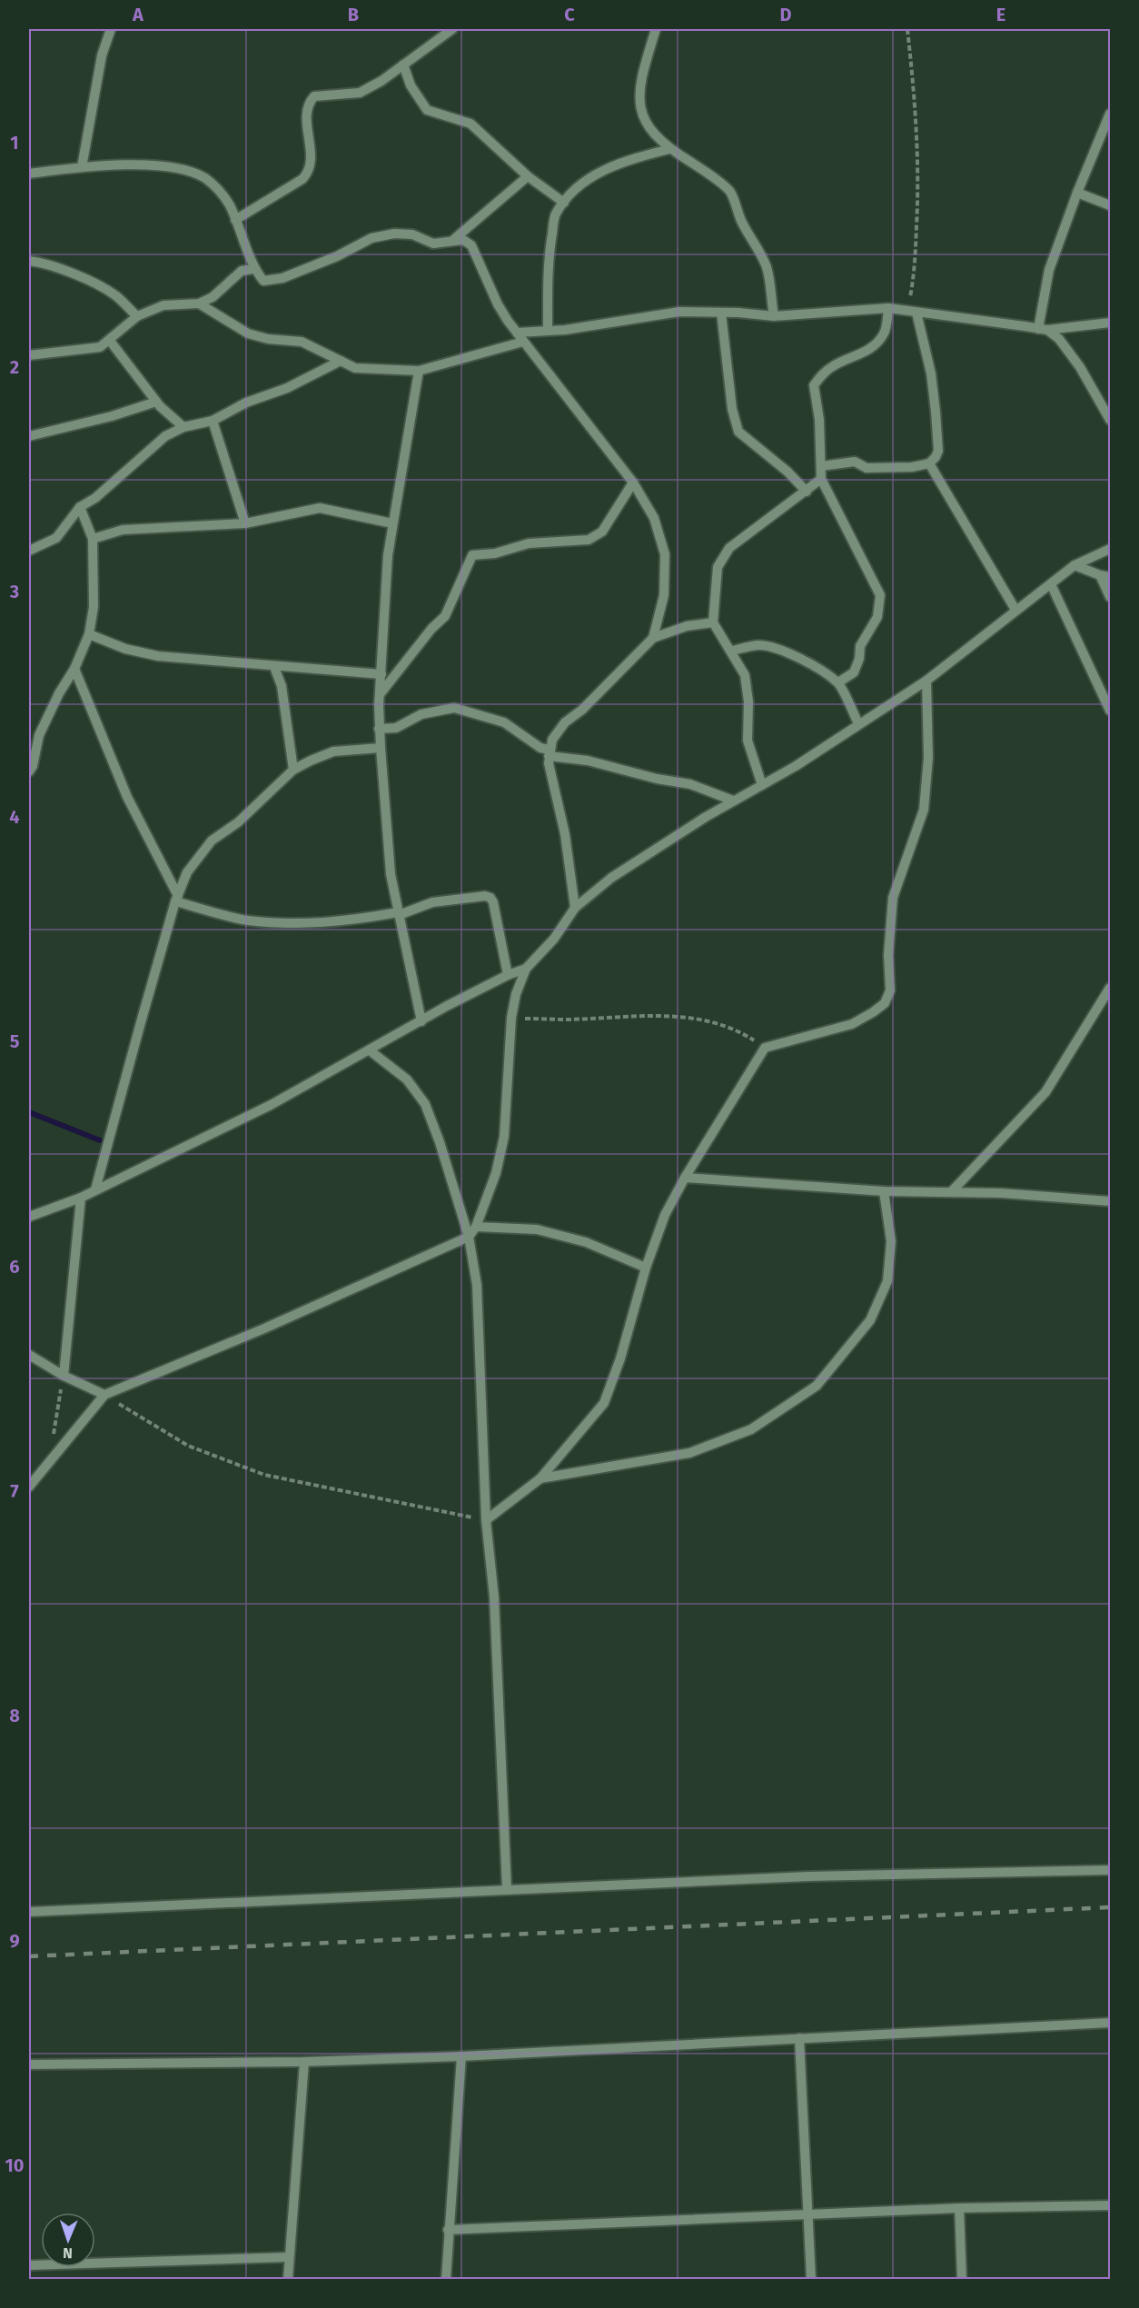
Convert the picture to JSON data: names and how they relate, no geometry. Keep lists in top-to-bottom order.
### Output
{
  "north": "bottom",
  "grid": {
    "columns": [
      "A",
      "B",
      "C",
      "D",
      "E"
    ],
    "rows": [
      "1",
      "2",
      "3",
      "4",
      "5",
      "6",
      "7",
      "8",
      "9",
      "10"
    ]
  }
}
